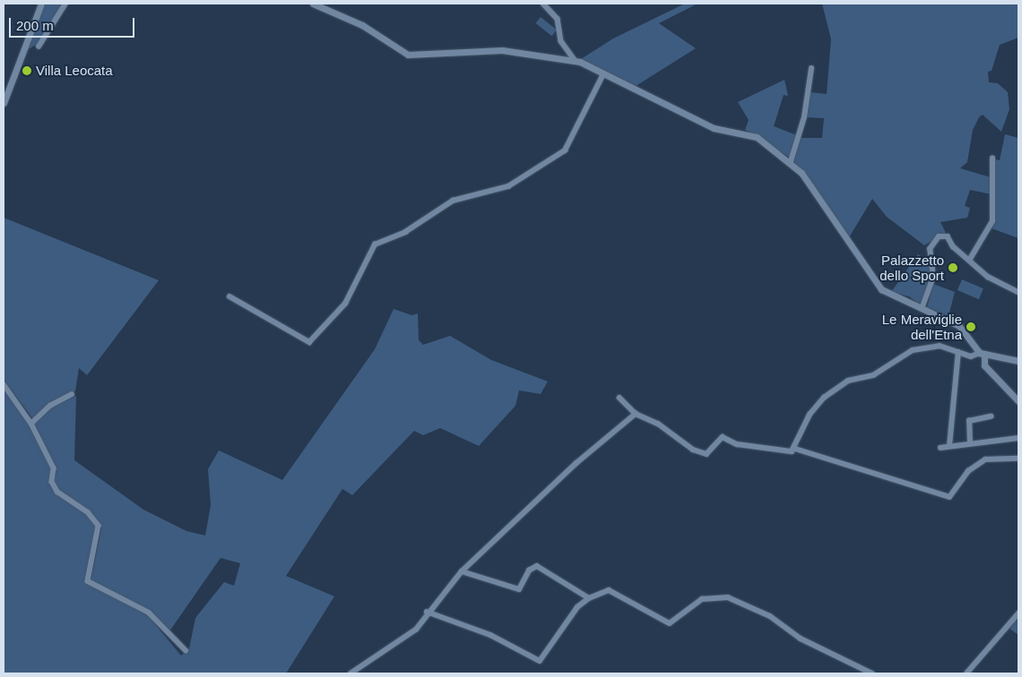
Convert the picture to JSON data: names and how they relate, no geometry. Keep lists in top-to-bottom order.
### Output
{
  "places": ["Villa Leocata", "Palazzetto dello Sport", "Le Meraviglie dell'Etna"],
  "scale_bar": "200 m"
}
